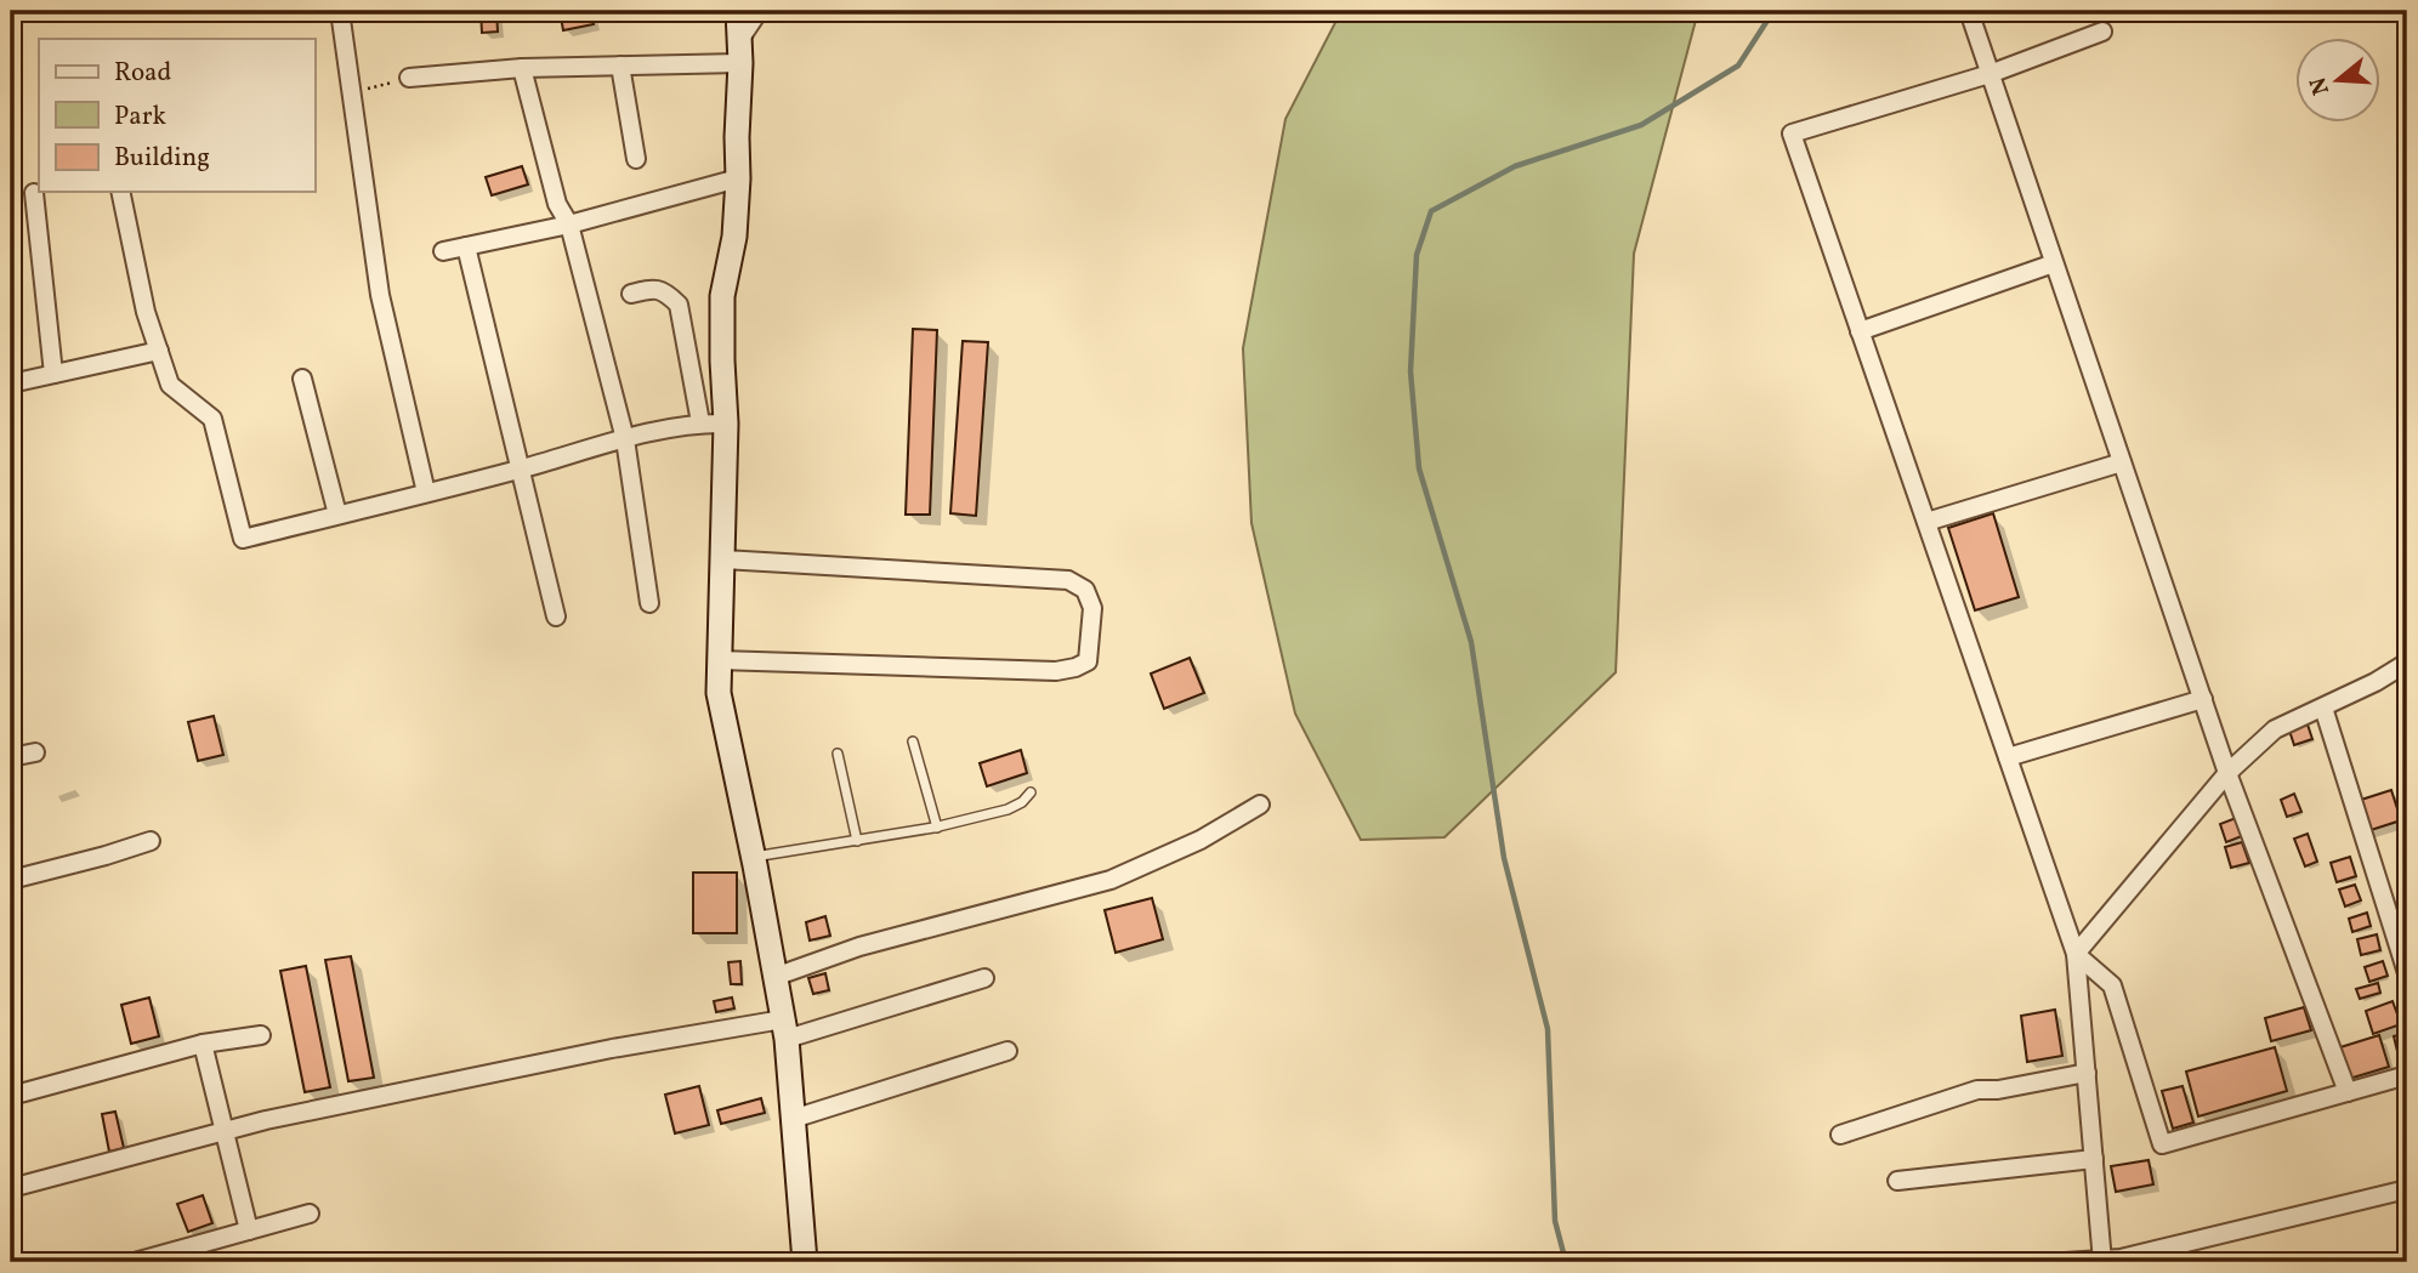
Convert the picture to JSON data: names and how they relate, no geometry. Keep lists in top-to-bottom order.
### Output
{
  "legend": ["Road", "Park", "Building"],
  "north": "left"
}
